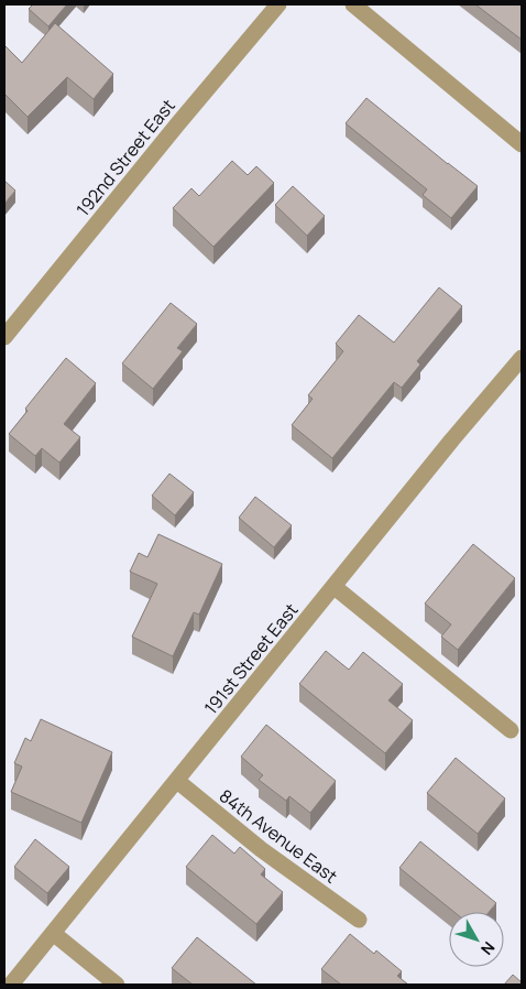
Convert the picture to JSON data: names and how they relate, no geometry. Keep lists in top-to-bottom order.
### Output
{
  "streets": {
    "street": ["192nd Street East", "191st Street East", "84th Avenue East"]
  },
  "crossings": [
    ["191st Street East", "84th Avenue East"]
  ],
  "north": "bottom right"
}
